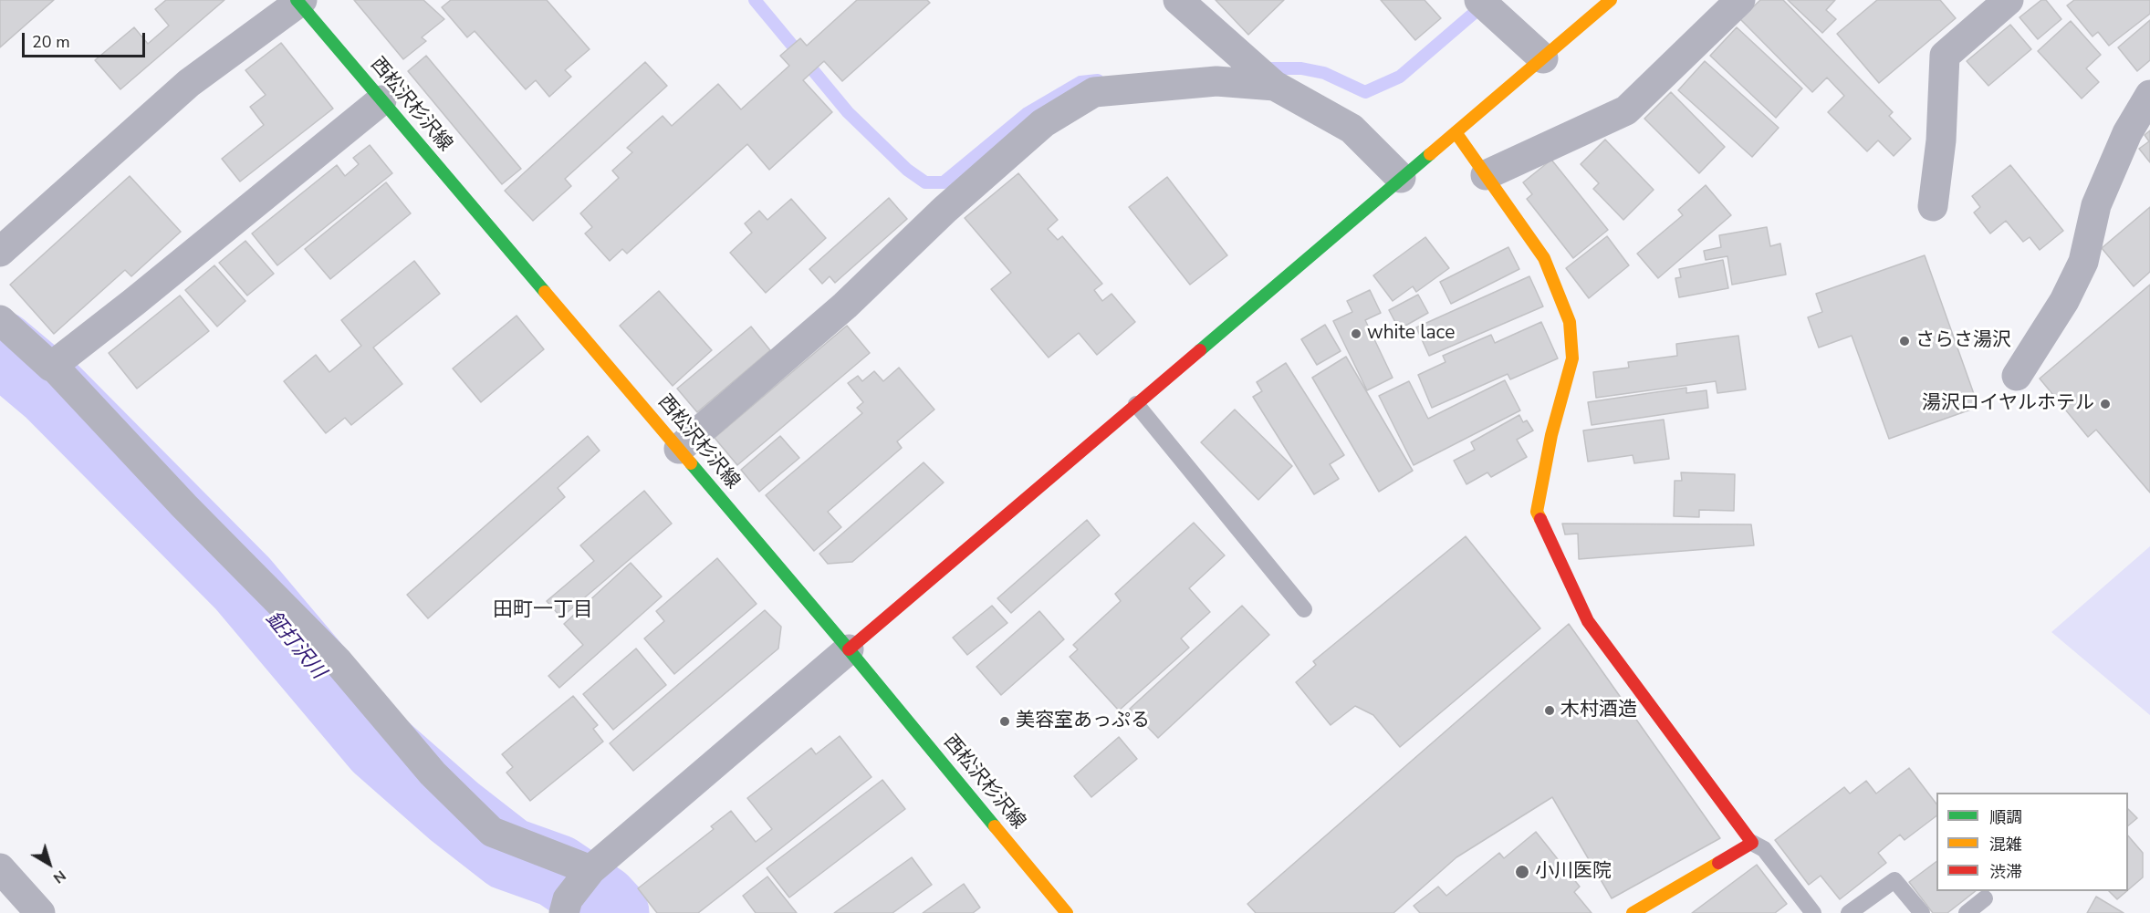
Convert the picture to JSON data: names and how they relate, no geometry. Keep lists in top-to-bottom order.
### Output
{
  "streets": {
    "street": ["西松沢杉沢線"]
  },
  "districts": ["田町一丁目"],
  "water": ["鉦打沢川"],
  "places": [
    "white lace",
    "さらさ湯沢",
    "湯沢ロイヤルホテル",
    "木村酒造",
    "美容室あっぷる",
    "小川医院"
  ],
  "legend": ["順調", "混雑", "渋滞"],
  "scale_bar": "20 m",
  "north": "bottom right"
}
